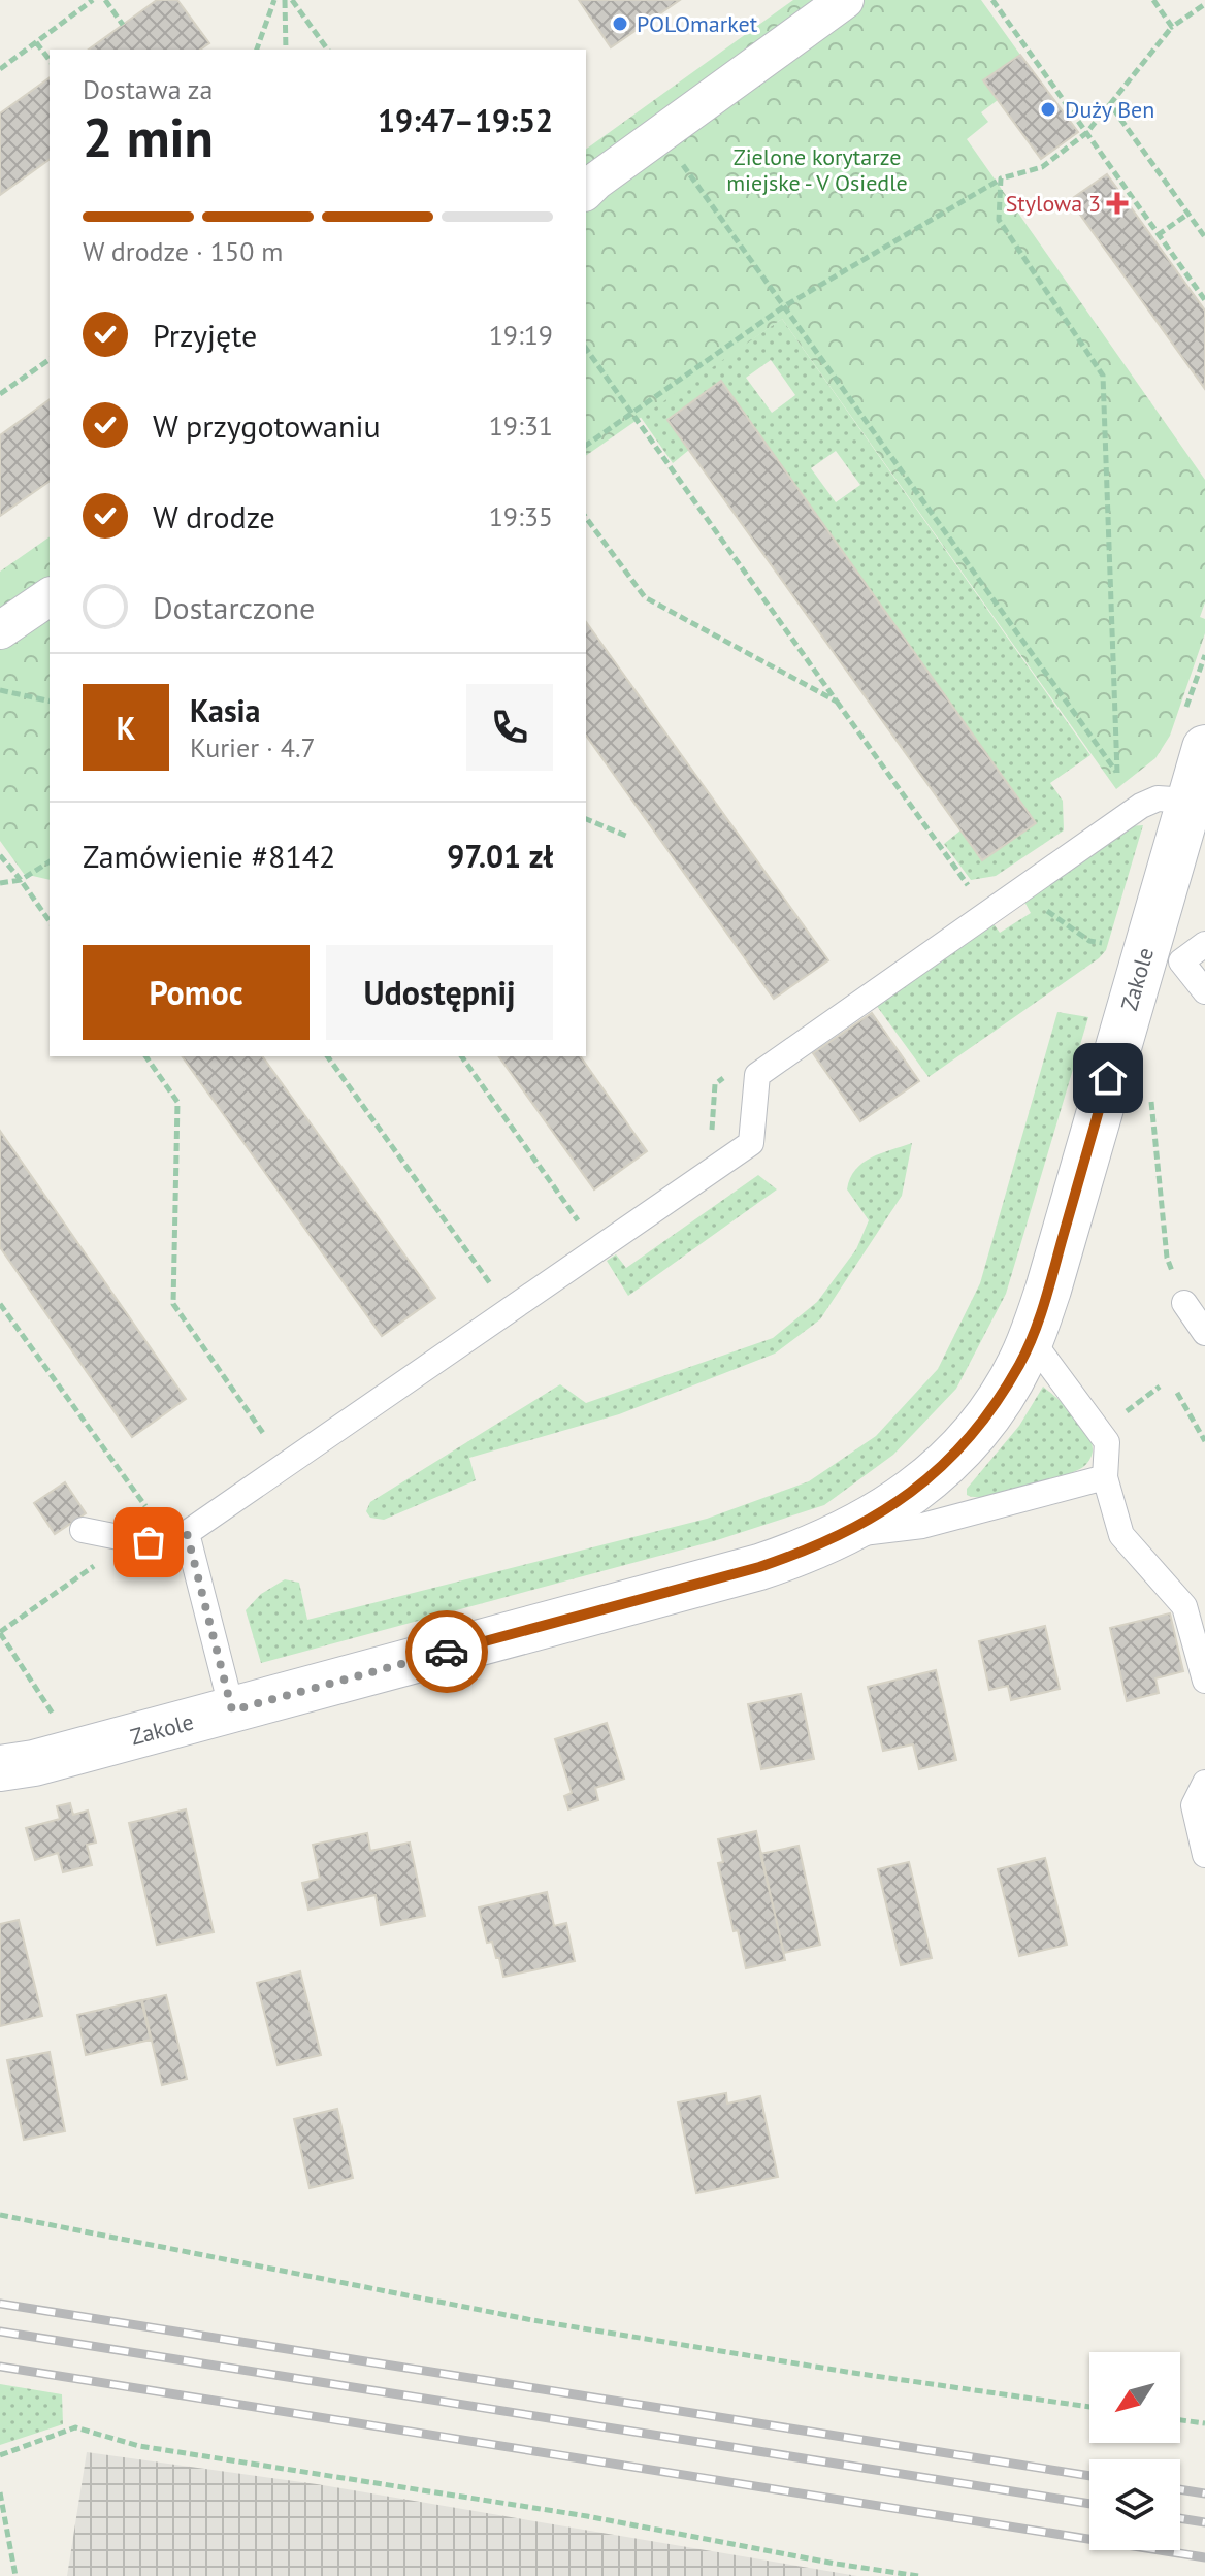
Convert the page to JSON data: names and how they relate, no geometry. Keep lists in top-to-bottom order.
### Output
{
  "streets": {
    "street": ["Zakole"]
  },
  "parks": ["Zielone korytarze miejske - V Osiedle"],
  "places": {
    "other": ["POLOmarket", "Duży Ben"],
    "health": ["Stylowa 3"]
  },
  "north": "bottom left",
  "page": {
    "heading": ["2 min", "Dostawa za", "19:47–19:52"],
    "panel": [
      "Kasia",
      "Kurier · 4.7",
      "Zamówienie #8142",
      "97.01 zł"
    ],
    "bar": "W drodze · 150 m",
    "list": [
      ["Przyjęte", "19:19"],
      ["W przygotowaniu", "19:31"],
      ["W drodze", "19:35"],
      "Dostarczone"
    ],
    "round": "K",
    "buttons": ["Pomoc", "Udostępnij"]
  }
}
